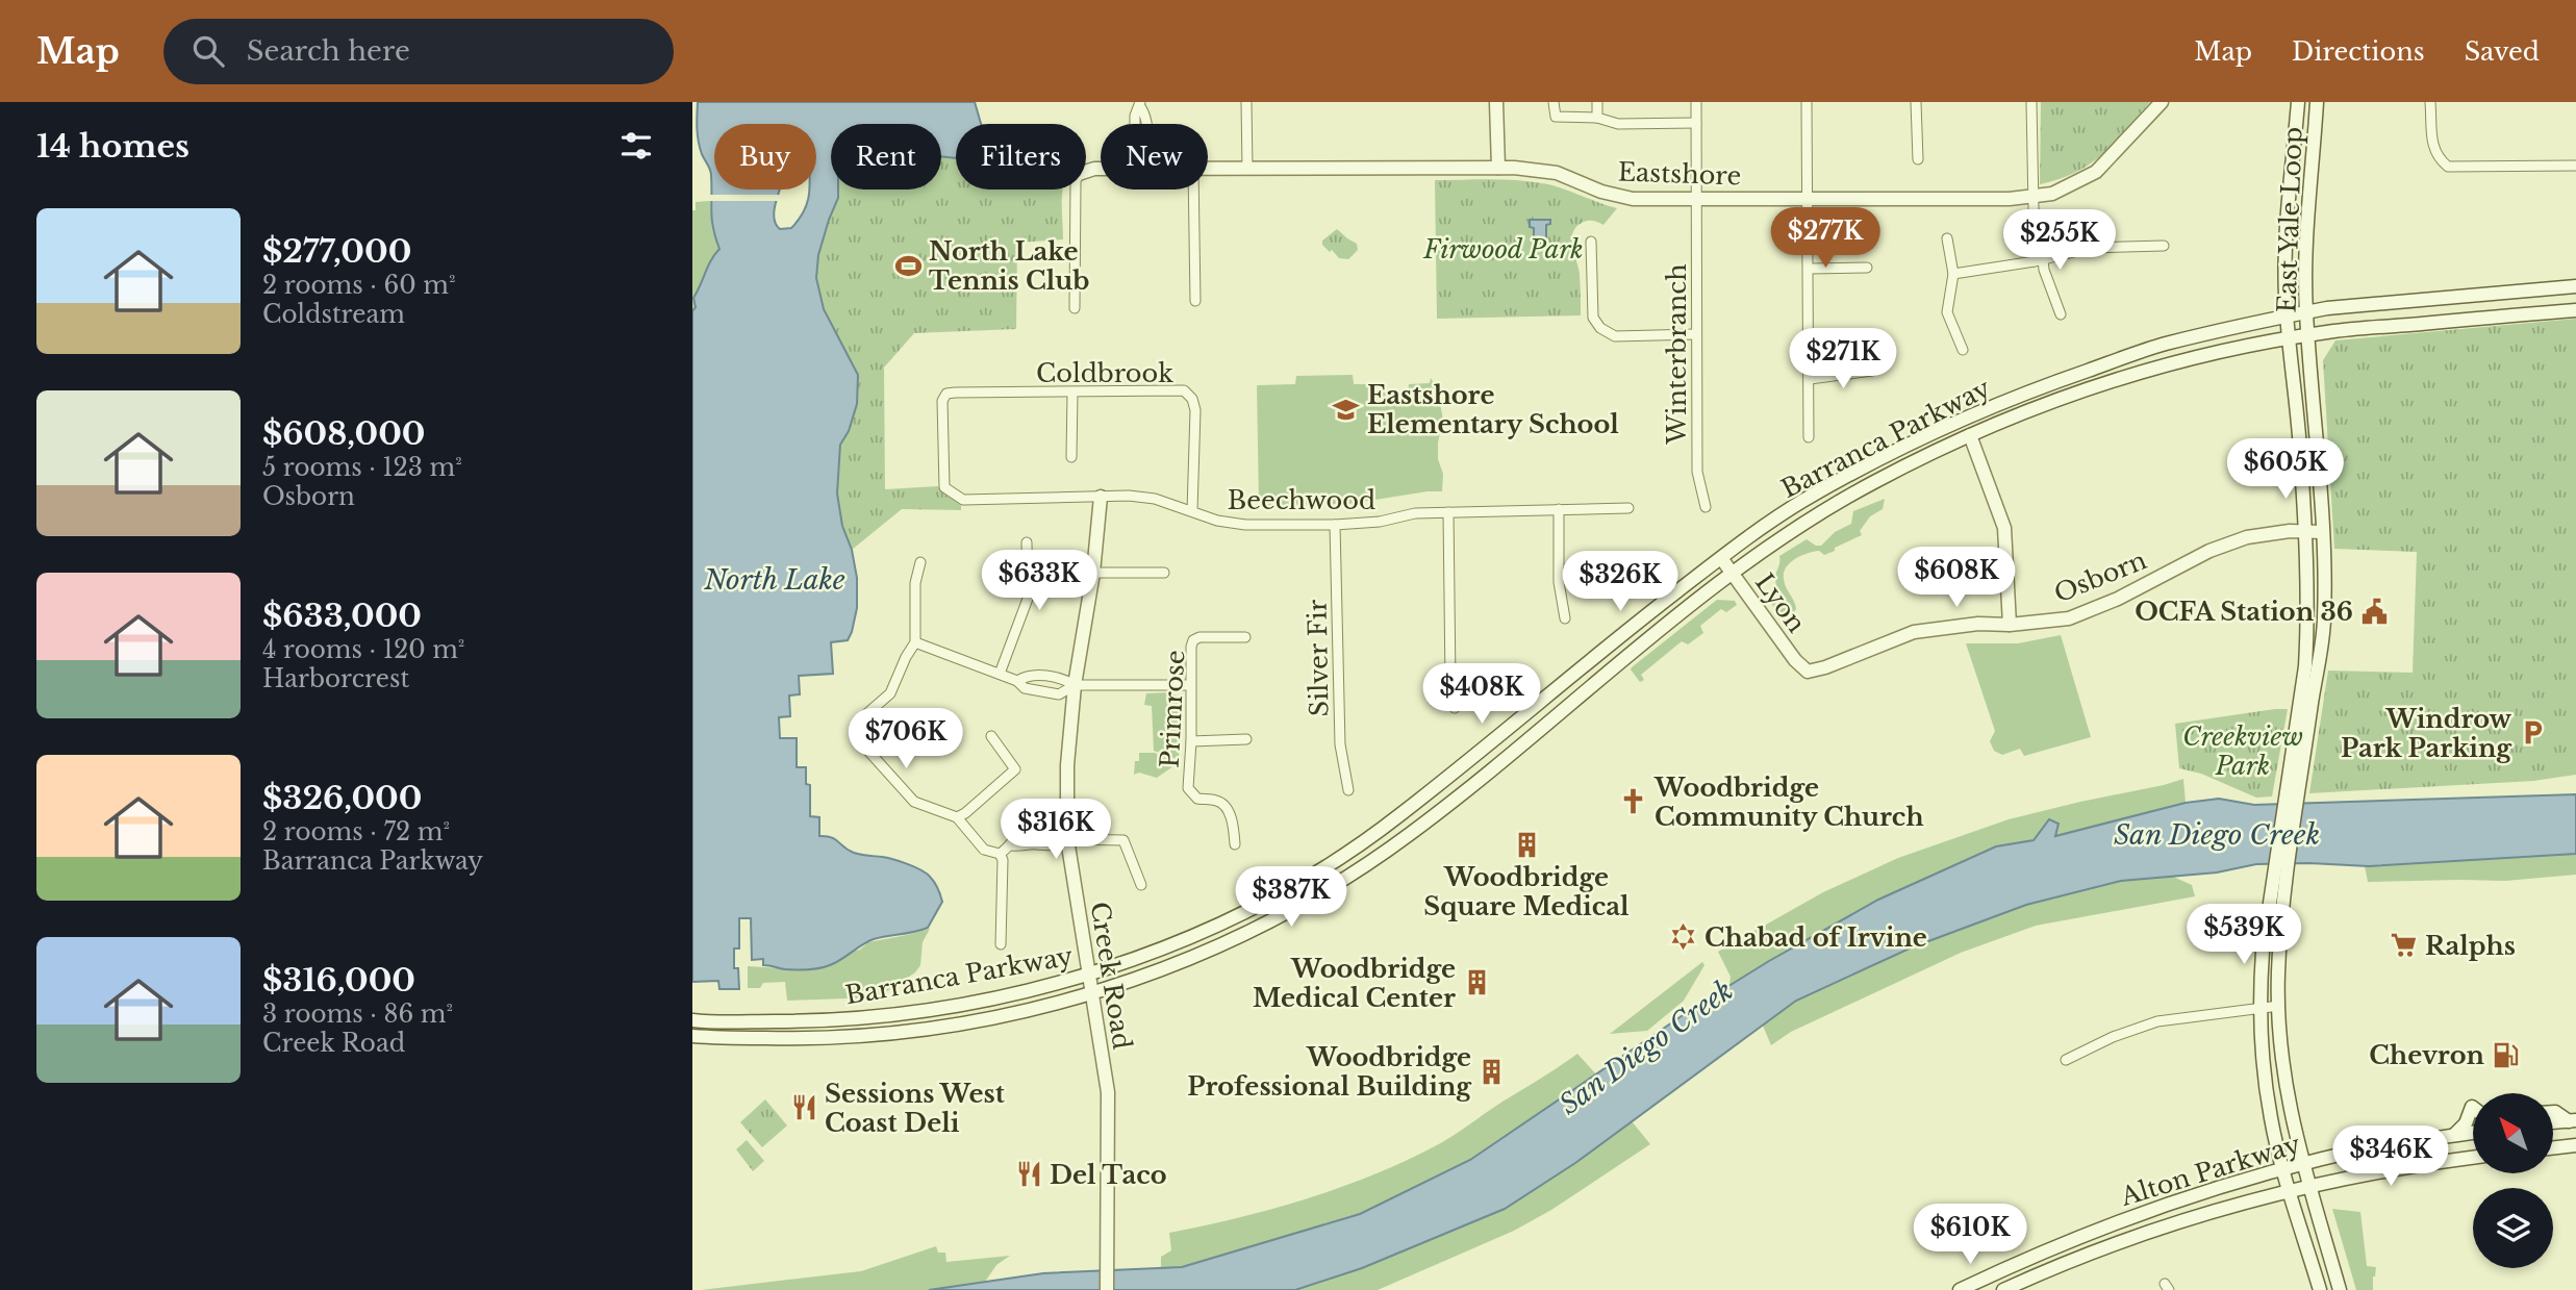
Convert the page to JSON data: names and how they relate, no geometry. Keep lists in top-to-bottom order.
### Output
{
  "streets": {
    "main road": [
      "Eastshore",
      "East Yale Loop",
      "Barranca Parkway",
      "Osborn",
      "Lyon",
      "Creek Road",
      "Alton Parkway"
    ],
    "street": [
      "Winterbranch",
      "Coldbrook",
      "Beechwood",
      "Silver Fir",
      "Primrose"
    ]
  },
  "crossings": [
    ["Eastshore", "Winterbranch"],
    ["East Yale Loop", "Barranca Parkway"],
    ["East Yale Loop", "Osborn"],
    ["East Yale Loop", "Alton Parkway"],
    ["Coldbrook", "Beechwood"],
    ["Barranca Parkway", "Lyon"],
    ["Barranca Parkway", "Creek Road"],
    ["Beechwood", "Silver Fir"],
    ["Beechwood", "Creek Road"],
    ["Osborn", "Lyon"]
  ],
  "water": ["North Lake", "San Diego Creek"],
  "parks": ["Firwood Park", "Creekview Park"],
  "places": {
    "sports": ["North Lake Tennis Club"],
    "school or university": ["Eastshore Elementary School"],
    "public building": ["OCFA Station 36"],
    "parking": ["Windrow Park Parking"],
    "church": ["Woodbridge Community Church"],
    "building": ["Woodbridge Square Medical", "Woodbridge Medical Center", "Woodbridge Professional Building"],
    "synagogue": ["Chabad of Irvine"],
    "supermarket": ["Ralphs"],
    "fuel station": ["Chevron"],
    "restaurant": ["Sessions West Coast Deli", "Del Taco"]
  },
  "north": "top left",
  "page": {
    "header": "Map",
    "search": "Search here",
    "nav": ["Map", "Directions", "Saved"],
    "heading": "14 homes",
    "chip": [
      "Buy",
      "Rent",
      "Filters",
      "New"
    ],
    "list": [
      {
        "name": "$277,000",
        "note": "2 rooms · 60 m² · Coldstream"
      },
      {
        "name": "$608,000",
        "note": "5 rooms · 123 m² · Osborn"
      },
      {
        "name": "$633,000",
        "note": "4 rooms · 120 m² · Harborcrest"
      },
      {
        "name": "$326,000",
        "note": "2 rooms · 72 m² · Barranca Parkway"
      },
      {
        "name": "$316,000",
        "note": "3 rooms · 86 m² · Creek Road"
      }
    ],
    "price": [
      "$277K",
      "$255K",
      "$271K",
      "$605K",
      "$608K",
      "$633K",
      "$326K",
      "$408K",
      "$706K",
      "$316K",
      "$387K",
      "$539K",
      "$346K",
      "$610K"
    ]
  }
}
